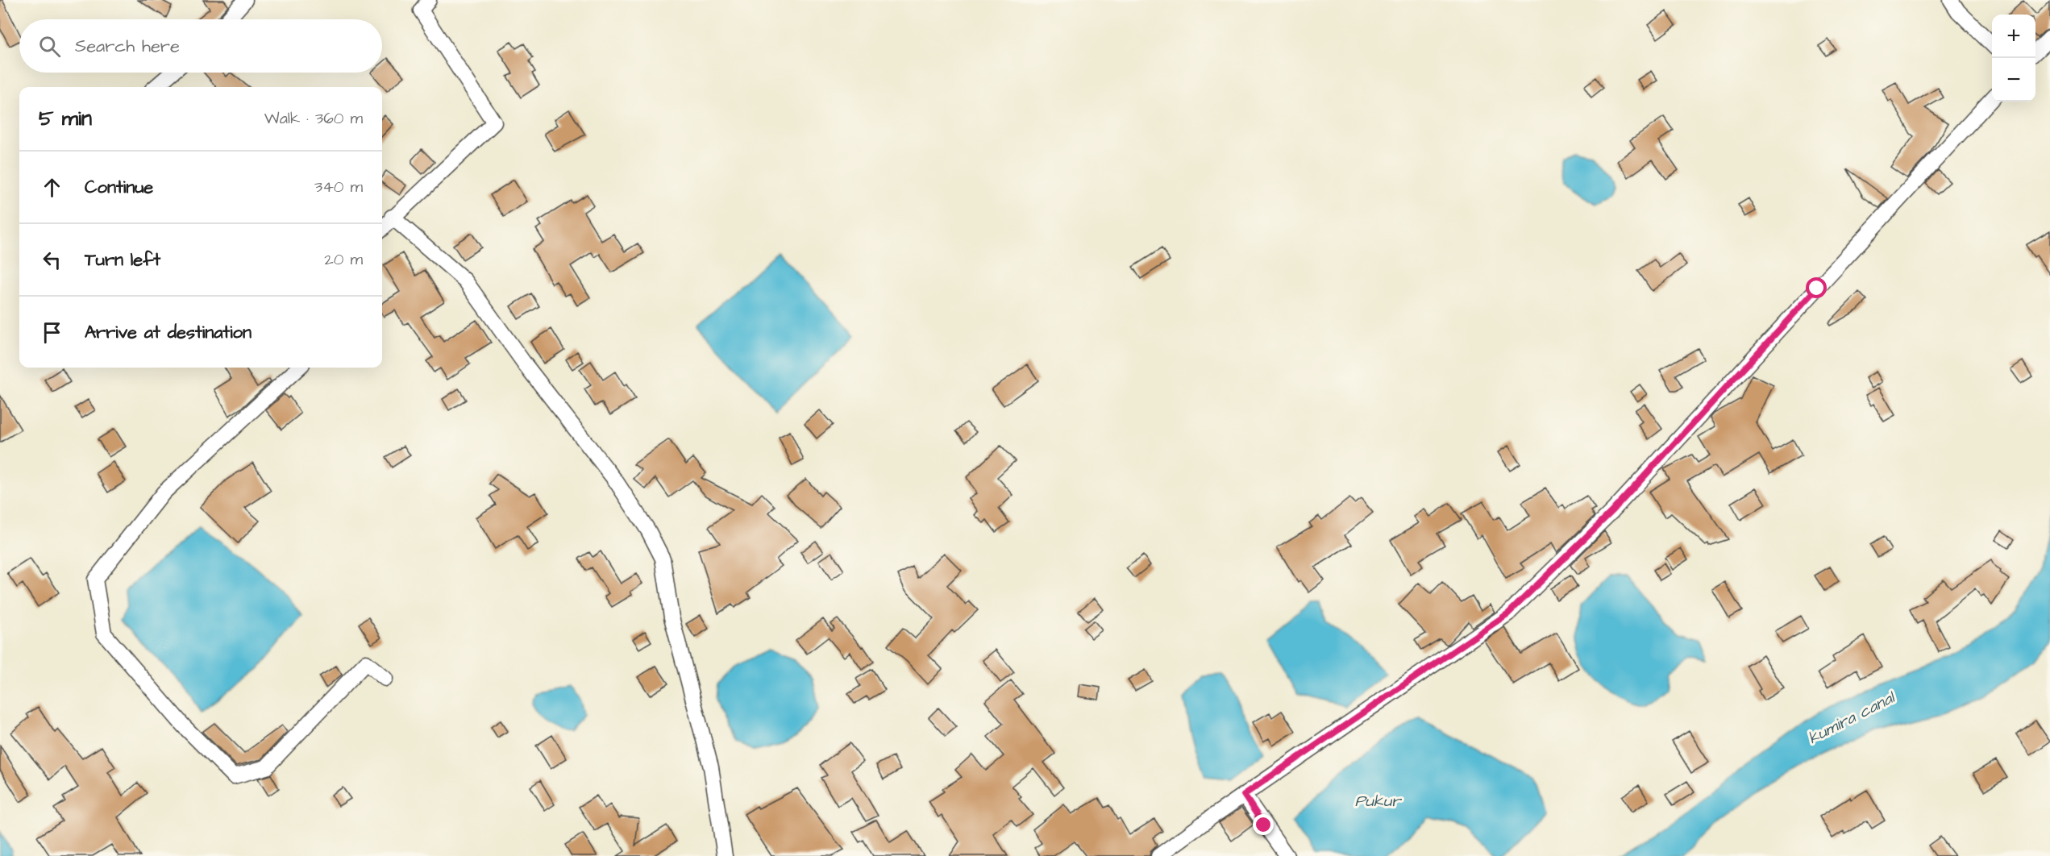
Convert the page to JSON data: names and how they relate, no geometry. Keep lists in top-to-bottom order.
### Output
{
  "water": ["kumira canal", "Pukur"],
  "page": {
    "map_buttons": ["+", "−"],
    "search": "Search here",
    "heading": ["5 min", "Walk · 360 m"],
    "list": [
      ["Continue", "340 m"],
      ["Turn left", "20 m"],
      "Arrive at destination"
    ]
  }
}
